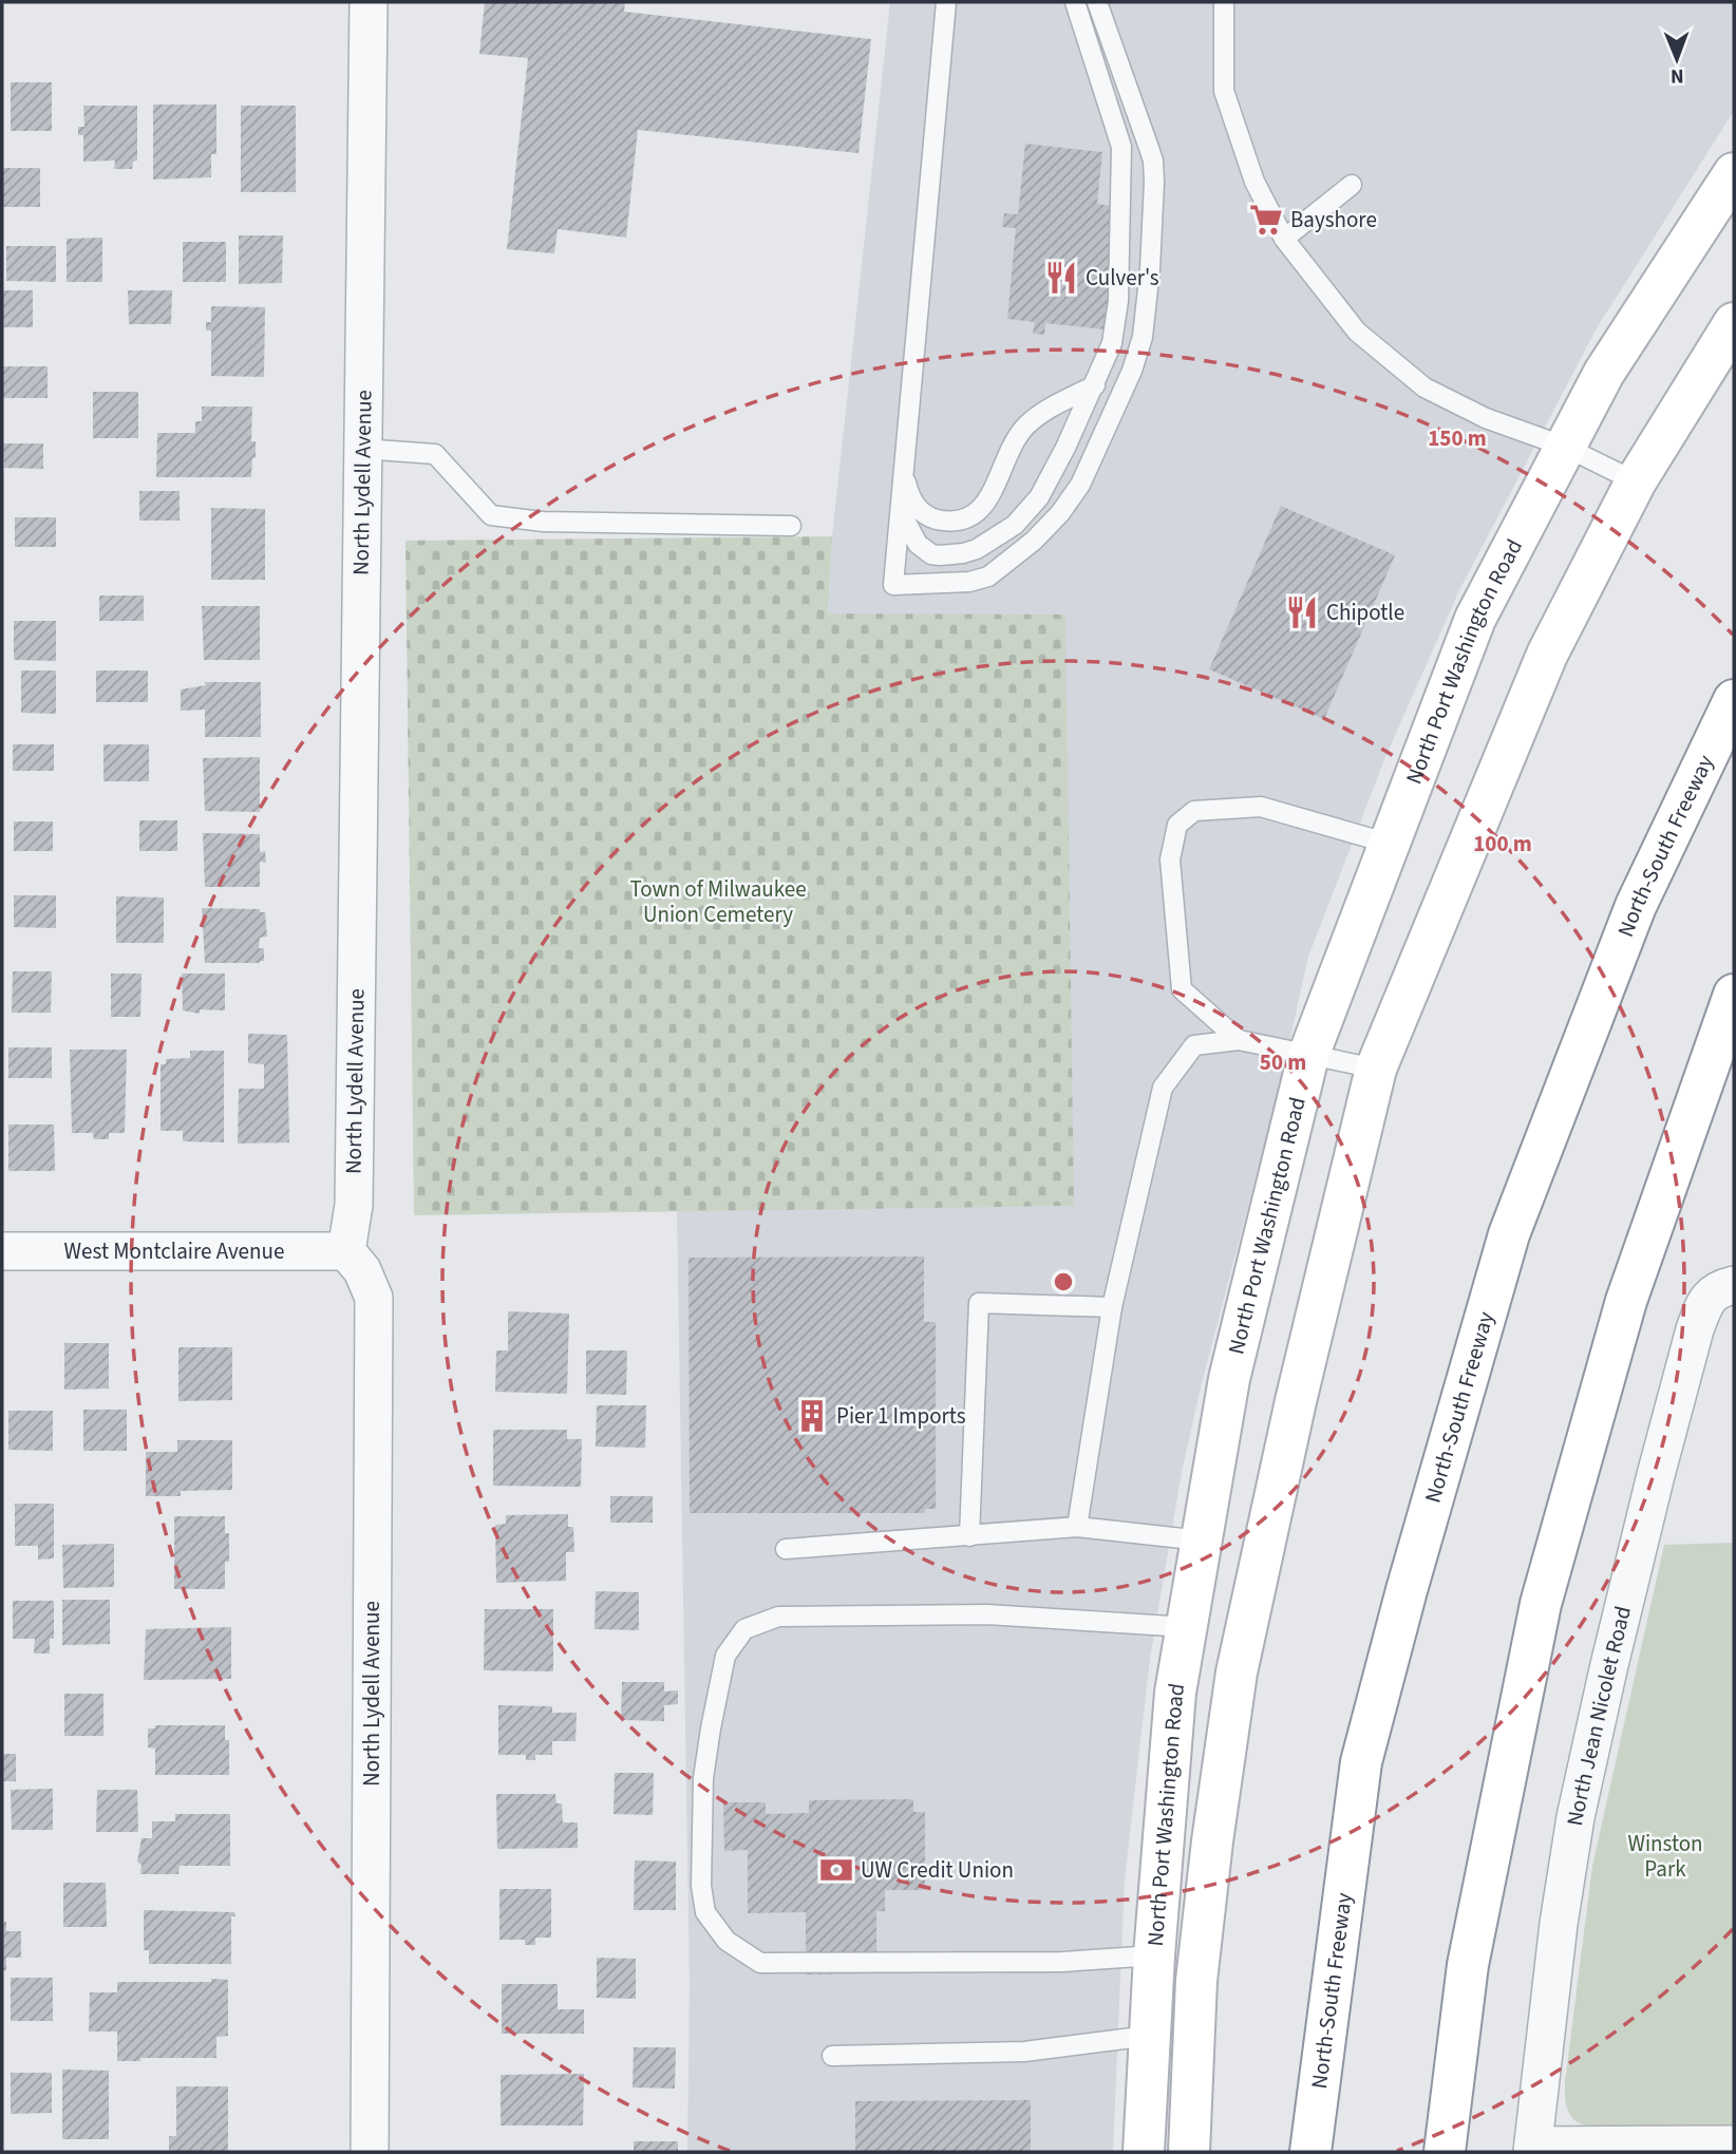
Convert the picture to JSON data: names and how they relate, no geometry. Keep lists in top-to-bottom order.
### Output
{
  "streets": {
    "main road": ["North Port Washington Road", "North-South Freeway"],
    "street": ["North Lydell Avenue", "West Montclaire Avenue", "North Jean Nicolet Road"]
  },
  "crossings": [
    ["North Lydell Avenue", "West Montclaire Avenue"]
  ],
  "parks": ["Town of Milwaukee Union Cemetery", "Winston Park"],
  "places": {
    "supermarket": ["Bayshore"],
    "restaurant": ["Culver's", "Chipotle"],
    "building": ["Pier 1 Imports"],
    "bank": ["UW Credit Union"]
  },
  "north": "bottom",
  "rings": ["150 m", "100 m", "50 m"]
}
